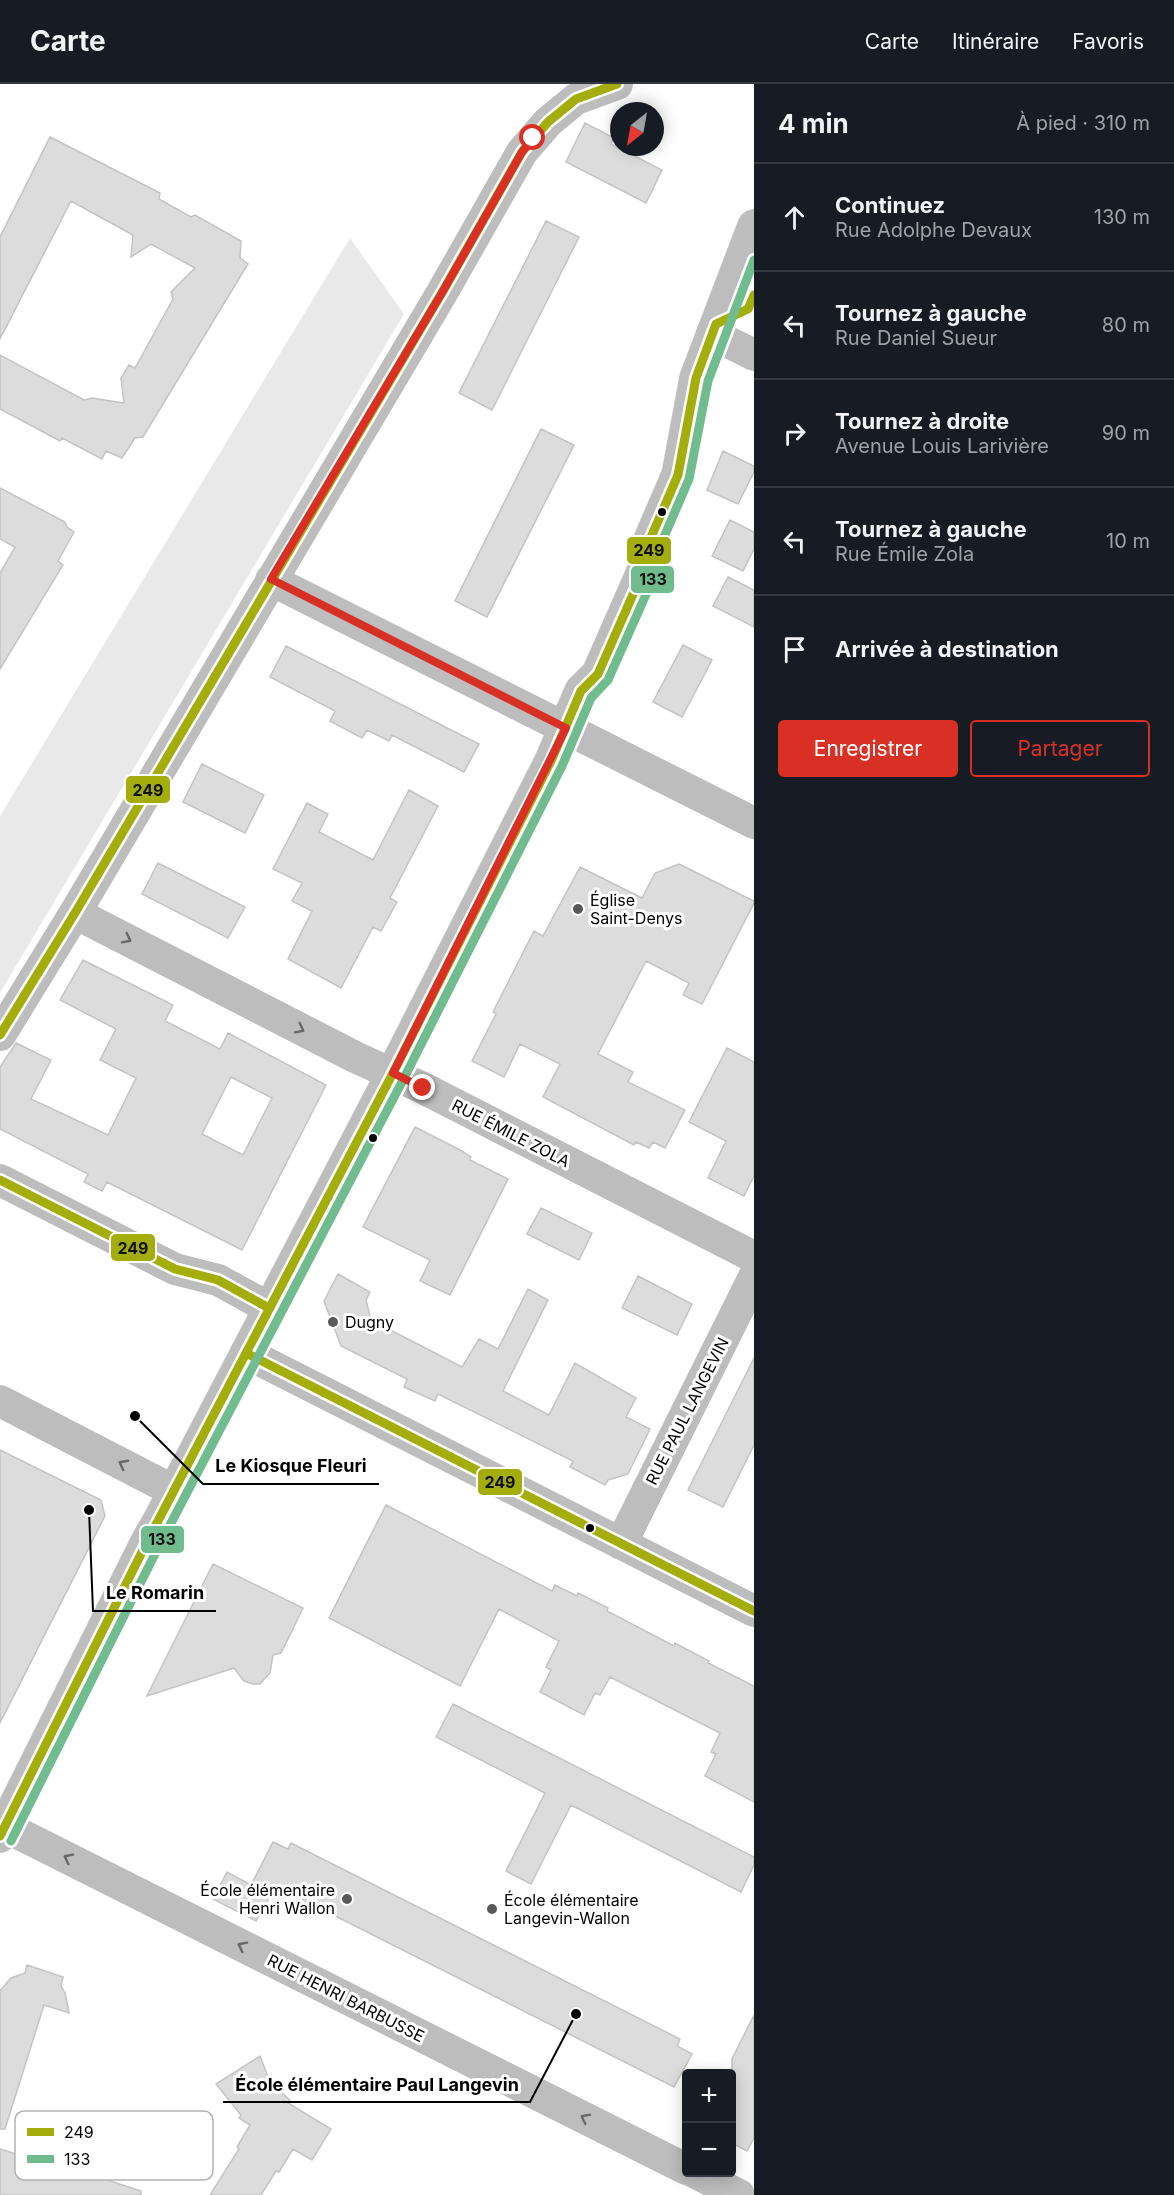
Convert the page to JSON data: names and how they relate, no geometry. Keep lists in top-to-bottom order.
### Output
{
  "streets": {
    "street": ["RUE ÉMILE ZOLA", "RUE PAUL LANGEVIN", "RUE HENRI BARBUSSE"]
  },
  "one_way": ["RUE HENRI BARBUSSE"],
  "places": [
    "Église Saint-Denys",
    "Dugny",
    "Le Kiosque Fleuri",
    "Le Romarin",
    "École élémentaire Henri Wallon",
    "École élémentaire Langevin-Wallon",
    "École élémentaire Paul Langevin"
  ],
  "lines": ["transit line 249", "transit line 133"],
  "legend": ["249", "133"],
  "north": "bottom left",
  "page": {
    "header": "Carte",
    "nav": ["Carte", "Itinéraire", "Favoris"],
    "heading": ["4 min", "À pied · 310 m"],
    "list": [
      ["Continuez", "Rue Adolphe Devaux", "130 m"],
      ["Tournez à gauche", "Rue Daniel Sueur", "80 m"],
      ["Tournez à droite", "Avenue Louis Larivière", "90 m"],
      ["Tournez à gauche", "Rue Émile Zola", "10 m"],
      "Arrivée à destination"
    ],
    "buttons": ["Enregistrer", "Partager"],
    "map_buttons": ["+", "−"]
  }
}
